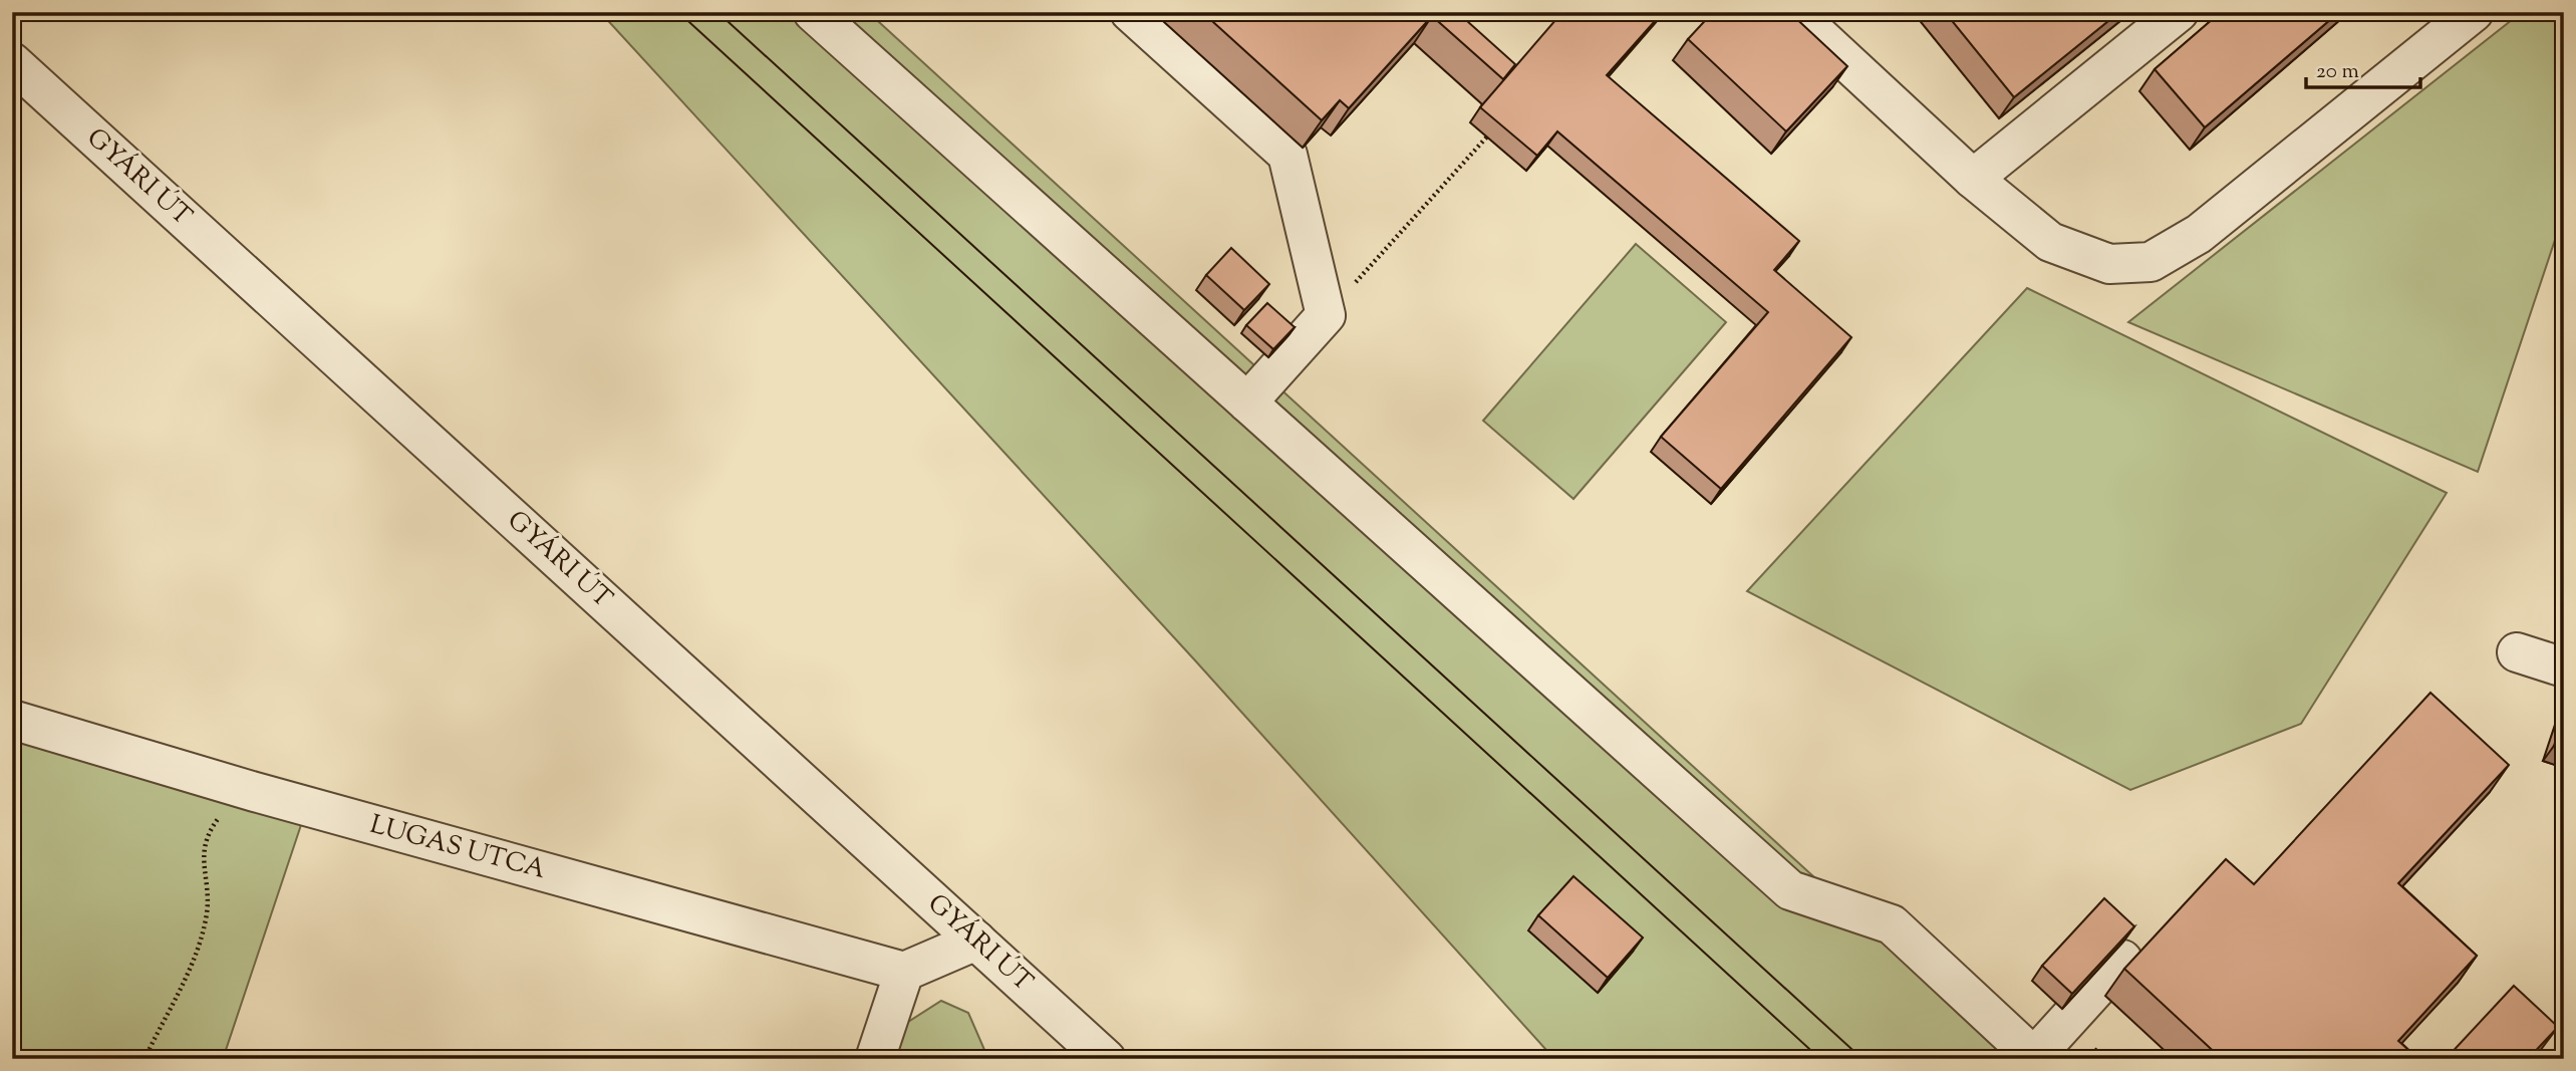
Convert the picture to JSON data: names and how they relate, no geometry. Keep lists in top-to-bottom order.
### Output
{
  "streets": {
    "street": ["GYÁRI ÚT", "LUGAS UTCA"]
  },
  "scale_bar": "20 m"
}
